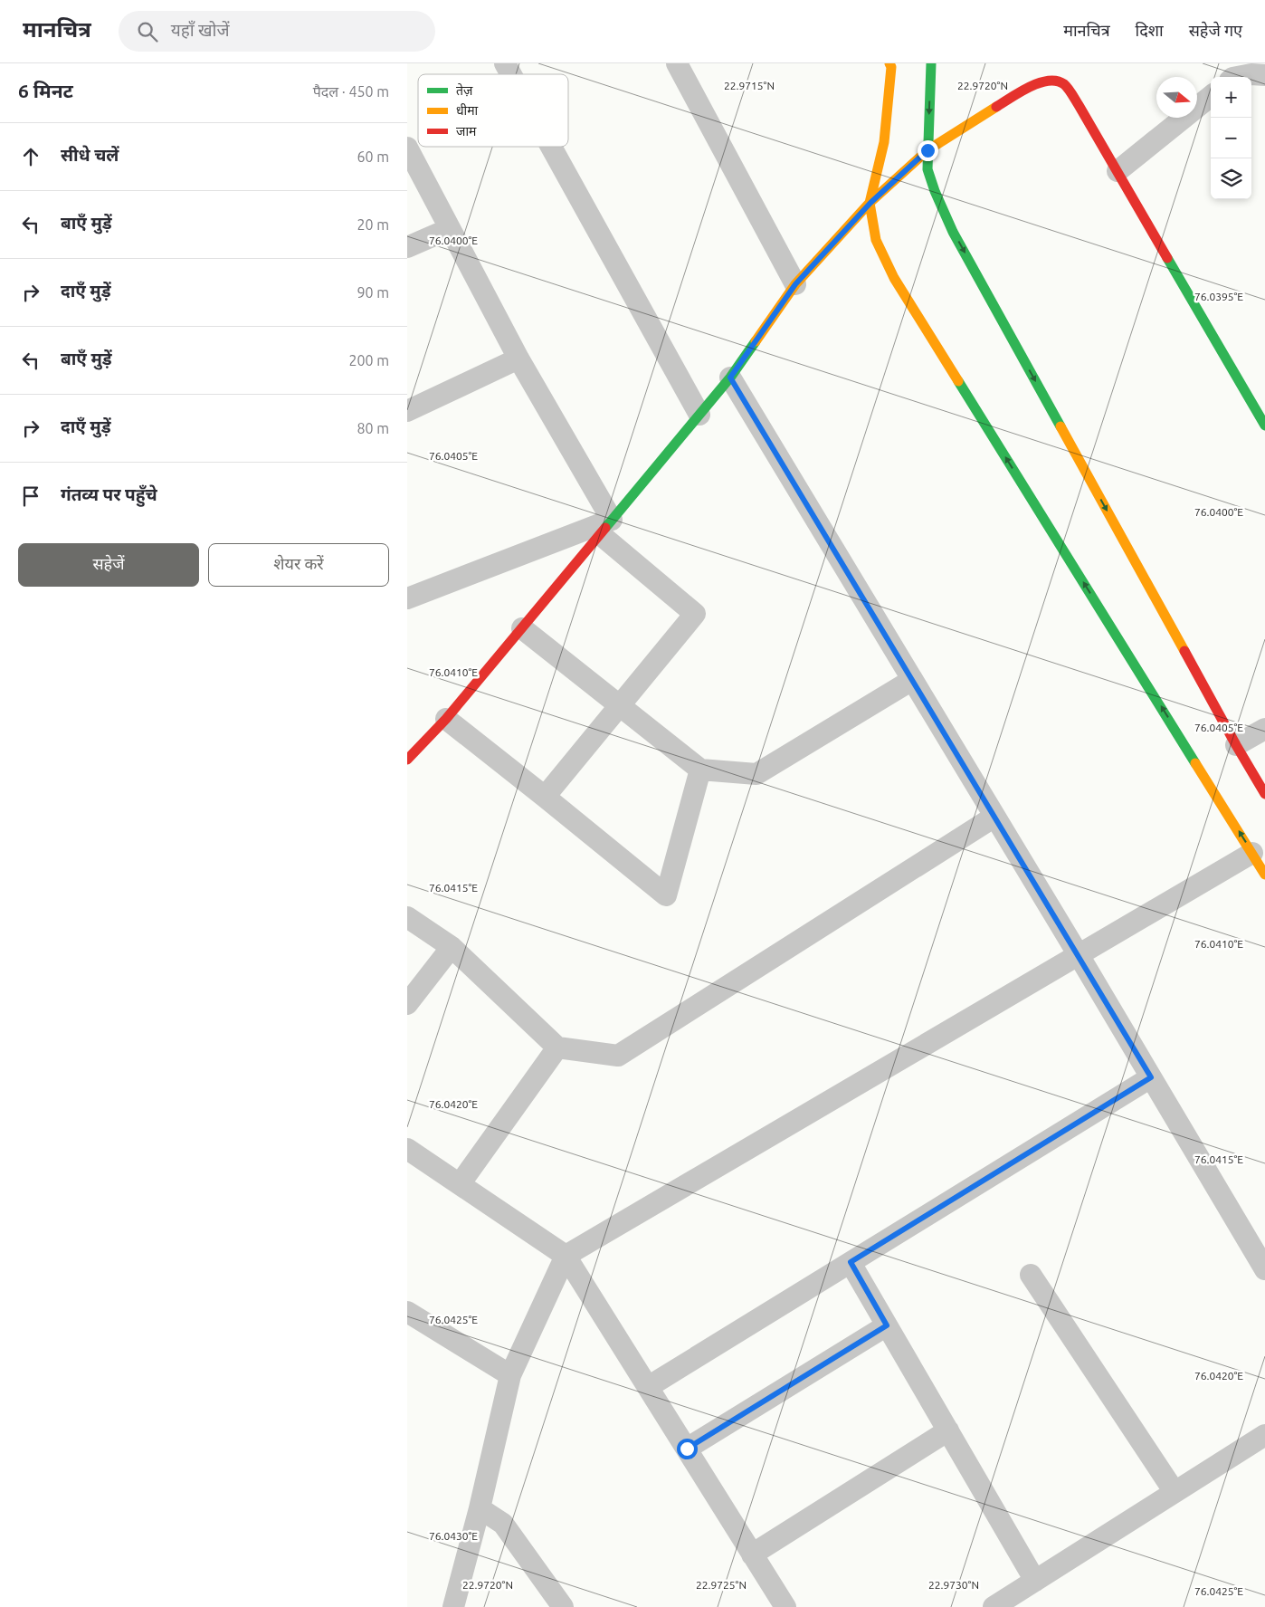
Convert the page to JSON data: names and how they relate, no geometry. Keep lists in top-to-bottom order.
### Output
{
  "legend": ["तेज़", "धीमा", "जाम"],
  "north": "right",
  "page": {
    "header": "मानचित्र",
    "search": "यहाँ खोजें",
    "nav": ["मानचित्र", "दिशा", "सहेजे गए"],
    "heading": ["6 मिनट", "पैदल · 450 m"],
    "map_buttons": ["+", "−"],
    "list": [
      ["सीधे चलें", "60 m"],
      ["बाएँ मुड़ें", "20 m"],
      ["दाएँ मुड़ें", "90 m"],
      ["बाएँ मुड़ें", "200 m"],
      ["दाएँ मुड़ें", "80 m"],
      "गंतव्य पर पहुँचे"
    ],
    "buttons": ["सहेजें", "शेयर करें"]
  },
  "coordinates": [
    "22.9715°N",
    "22.9720°N",
    "76.0400°E",
    "76.0395°E",
    "76.0405°E",
    "76.0410°E",
    "76.0415°E",
    "76.0420°E",
    "76.0425°E",
    "76.0430°E",
    "22.9725°N",
    "22.9730°N"
  ]
}
